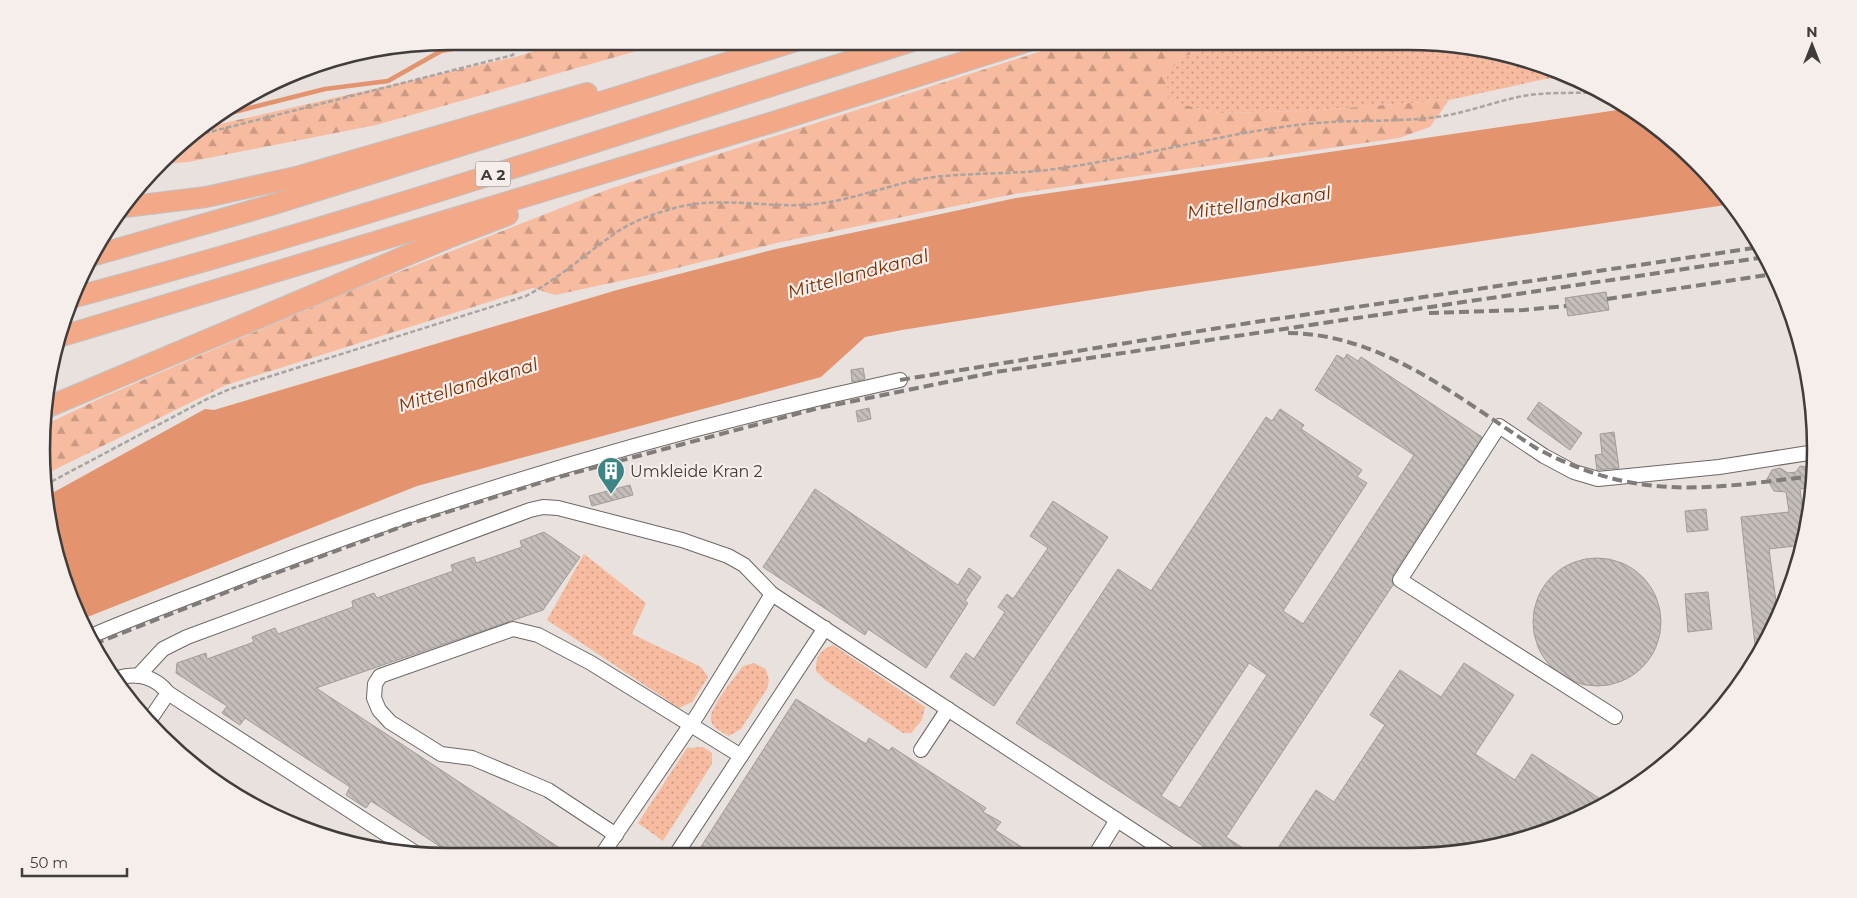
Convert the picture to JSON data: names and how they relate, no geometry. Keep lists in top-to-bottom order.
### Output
{
  "streets": {
    "highway": ["A 2"]
  },
  "water": ["Mittellandkanal"],
  "places": {
    "building": ["Umkleide Kran 2"]
  },
  "scale_bar": "50 m",
  "north": "top"
}
